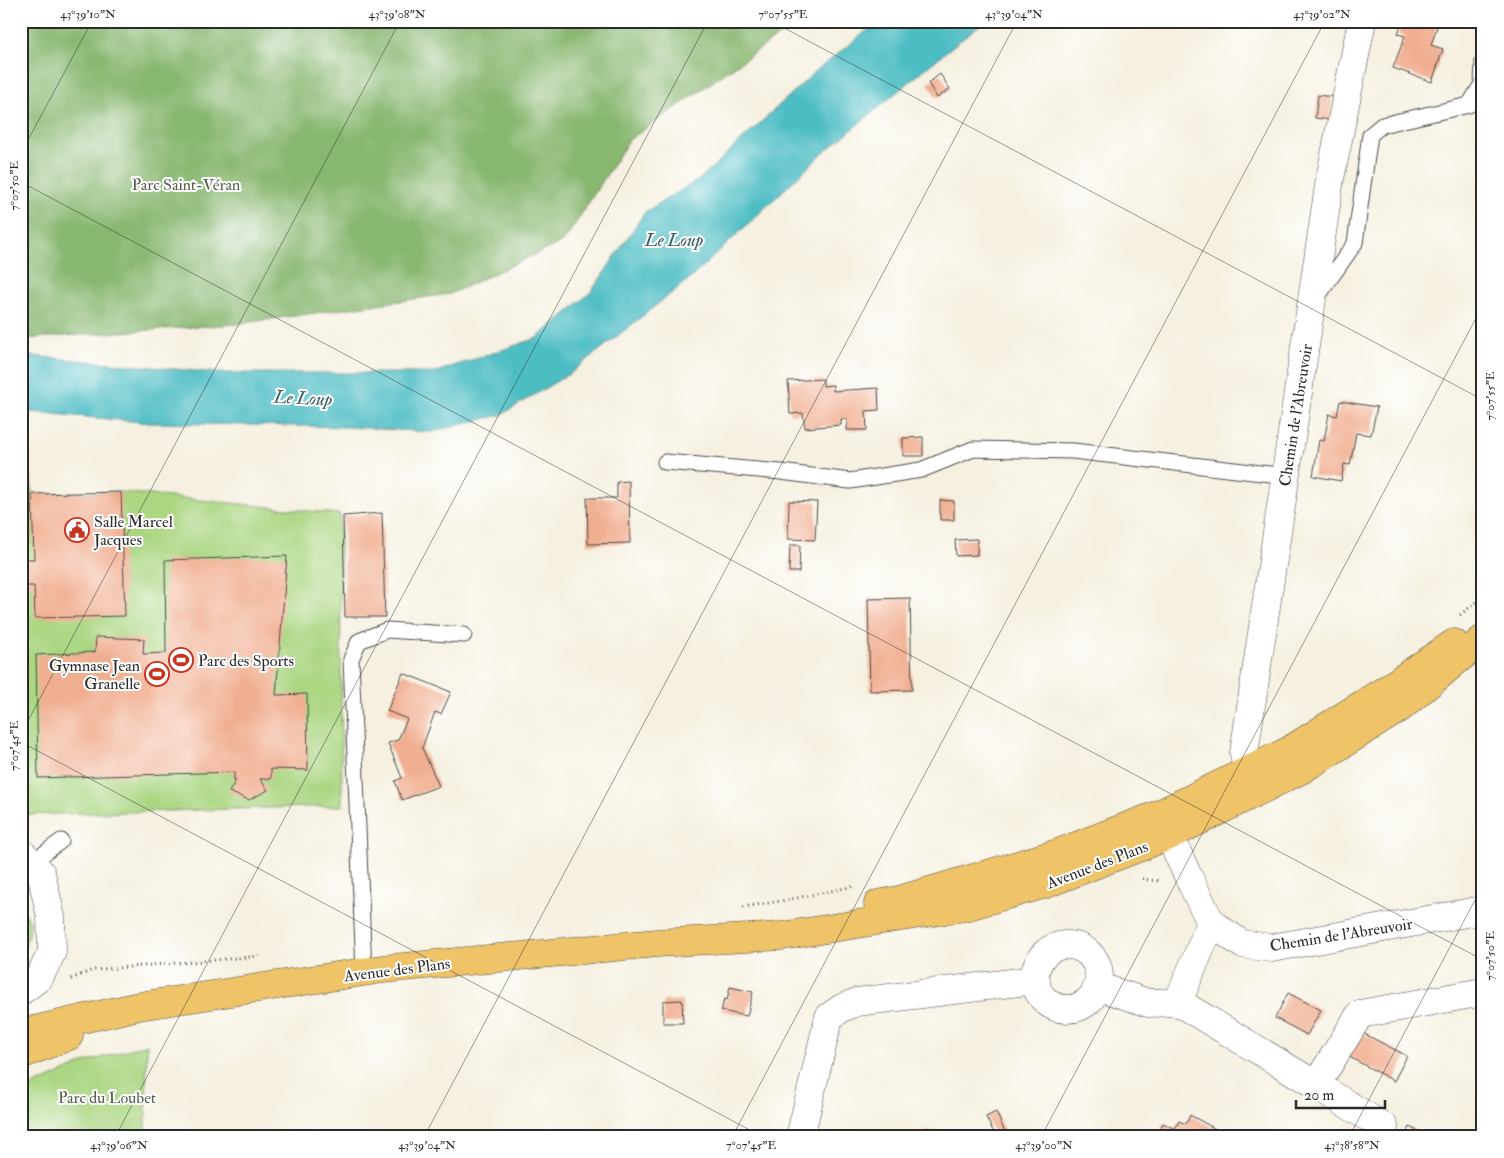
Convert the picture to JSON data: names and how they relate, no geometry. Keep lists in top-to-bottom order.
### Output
{
  "streets": {
    "main road": ["Avenue des Plans"],
    "street": ["Chemin de l'Abreuvoir"]
  },
  "crossings": [
    ["Chemin de l'Abreuvoir", "Avenue des Plans"]
  ],
  "water": ["Le Loup"],
  "parks": ["Parc Saint-Véran", "Parc du Loubet"],
  "places": {
    "public building": ["Salle Marcel Jacques"],
    "sports": ["Parc des Sports", "Gymnase Jean Granelle"]
  },
  "scale_bar": "20 m",
  "coordinates": [
    "43°39'10\"N",
    "43°39'08\"N",
    "7°07'55\"E",
    "43°39'04\"N",
    "43°39'02\"N",
    "7°07'50\"E",
    "7°07'45\"E",
    "43°39'06\"N",
    "43°39'00\"N",
    "43°38'58\"N"
  ]
}
